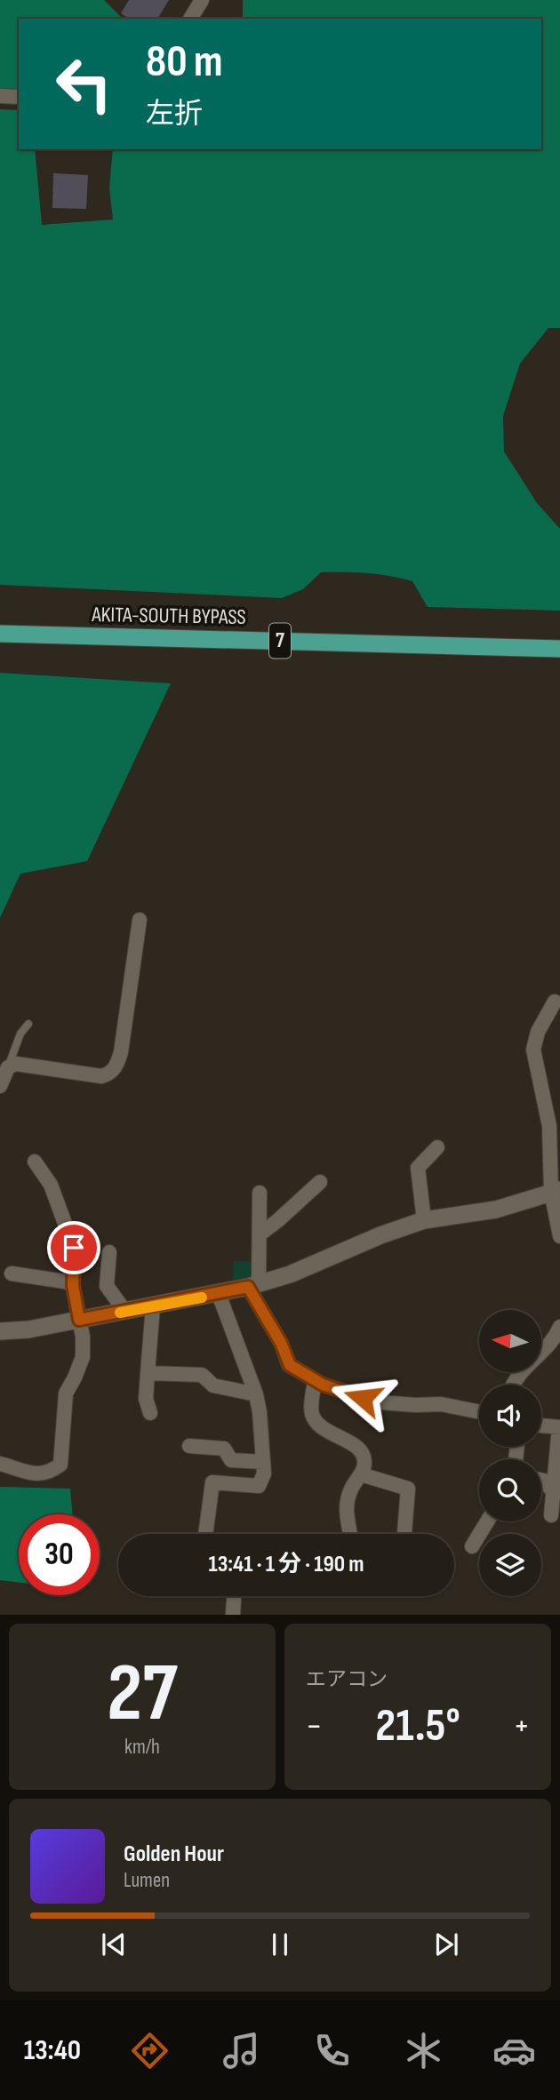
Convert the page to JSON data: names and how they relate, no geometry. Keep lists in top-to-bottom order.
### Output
{
  "streets": {
    "highway": ["AKITA-SOUTH BYPASS", "7"]
  },
  "north": "left",
  "page": {
    "turn": ["80 m", "左折"],
    "limit": "30",
    "trip": "13:41 · 1 分 · 190 m",
    "tile": [
      ["27", "km/h"],
      "エアコン"
    ],
    "heat": ["−", "21.5°", "+"],
    "song": ["Golden Hour", "Lumen"],
    "tabs": "13:40"
  }
}
